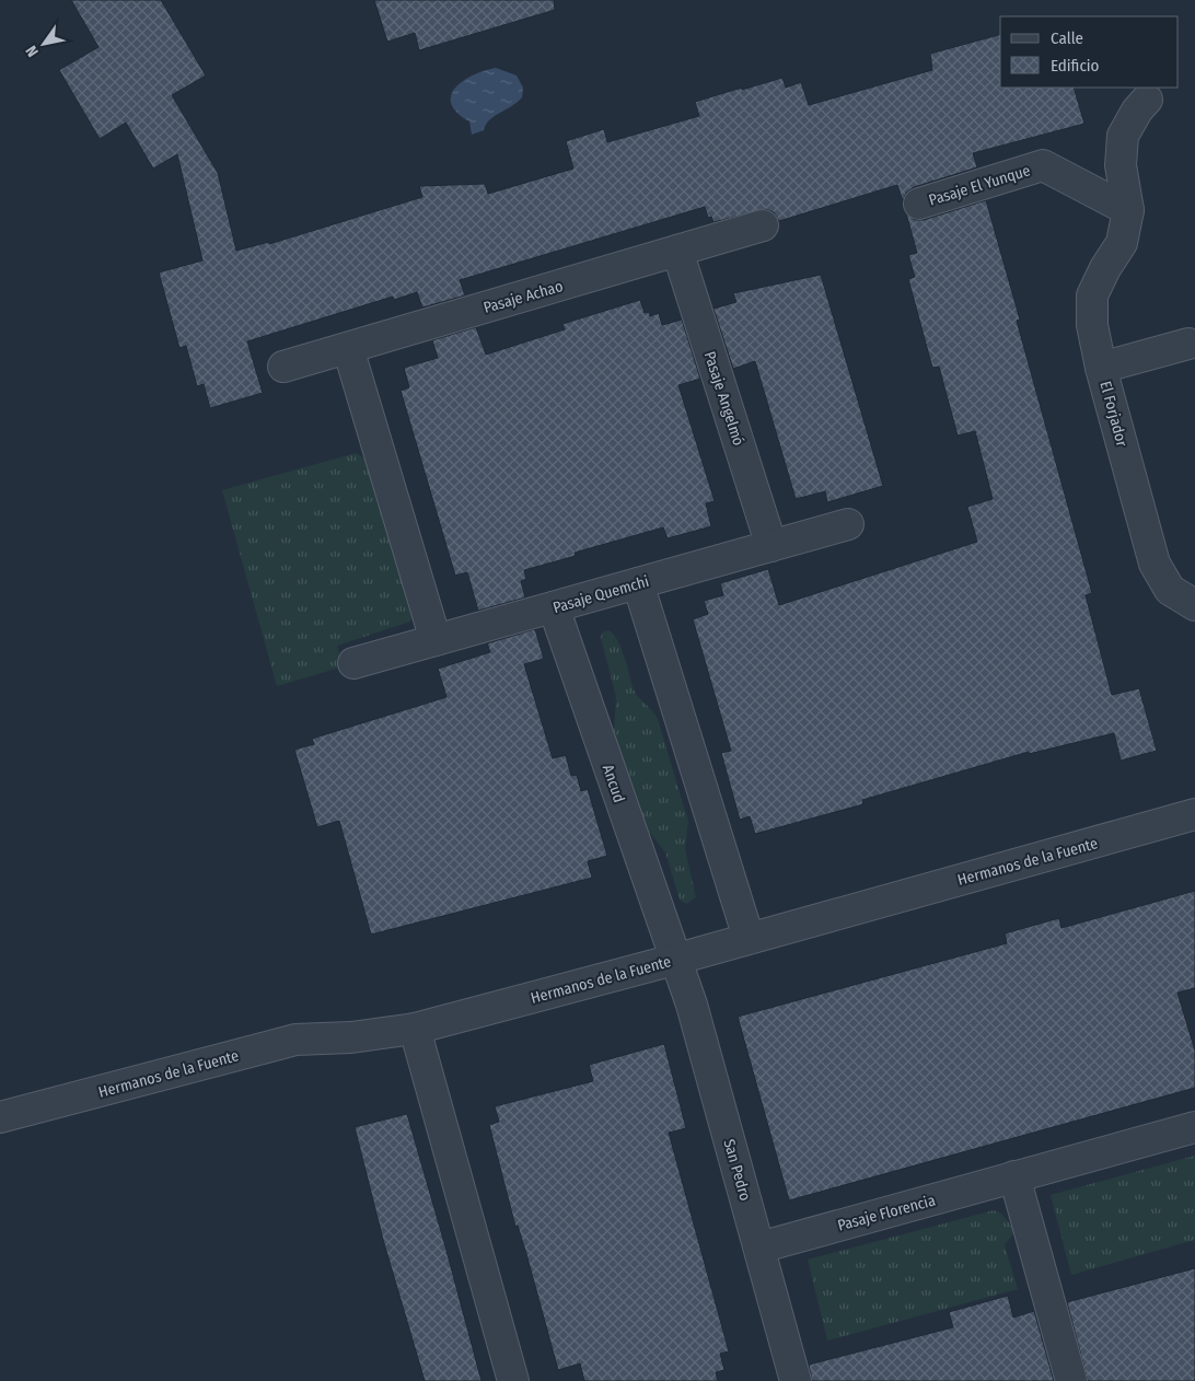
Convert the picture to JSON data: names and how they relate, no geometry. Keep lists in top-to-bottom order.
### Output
{
  "streets": {
    "street": [
      "Pasaje El Yunque",
      "Pasaje Achao",
      "Pasaje Angelmó",
      "El Forjador",
      "Pasaje Quemchi",
      "Ancud",
      "Hermanos de la Fuente",
      "San Pedro",
      "Pasaje Florencia"
    ]
  },
  "crossings": [
    ["Pasaje El Yunque", "El Forjador"],
    ["Pasaje Achao", "Pasaje Angelmó"],
    ["Pasaje Angelmó", "Pasaje Quemchi"],
    ["Pasaje Quemchi", "Ancud"],
    ["Ancud", "Hermanos de la Fuente"],
    ["Ancud", "San Pedro"],
    ["Hermanos de la Fuente", "San Pedro"],
    ["San Pedro", "Pasaje Florencia"]
  ],
  "legend": ["Calle", "Edificio"],
  "north": "bottom left"
}
